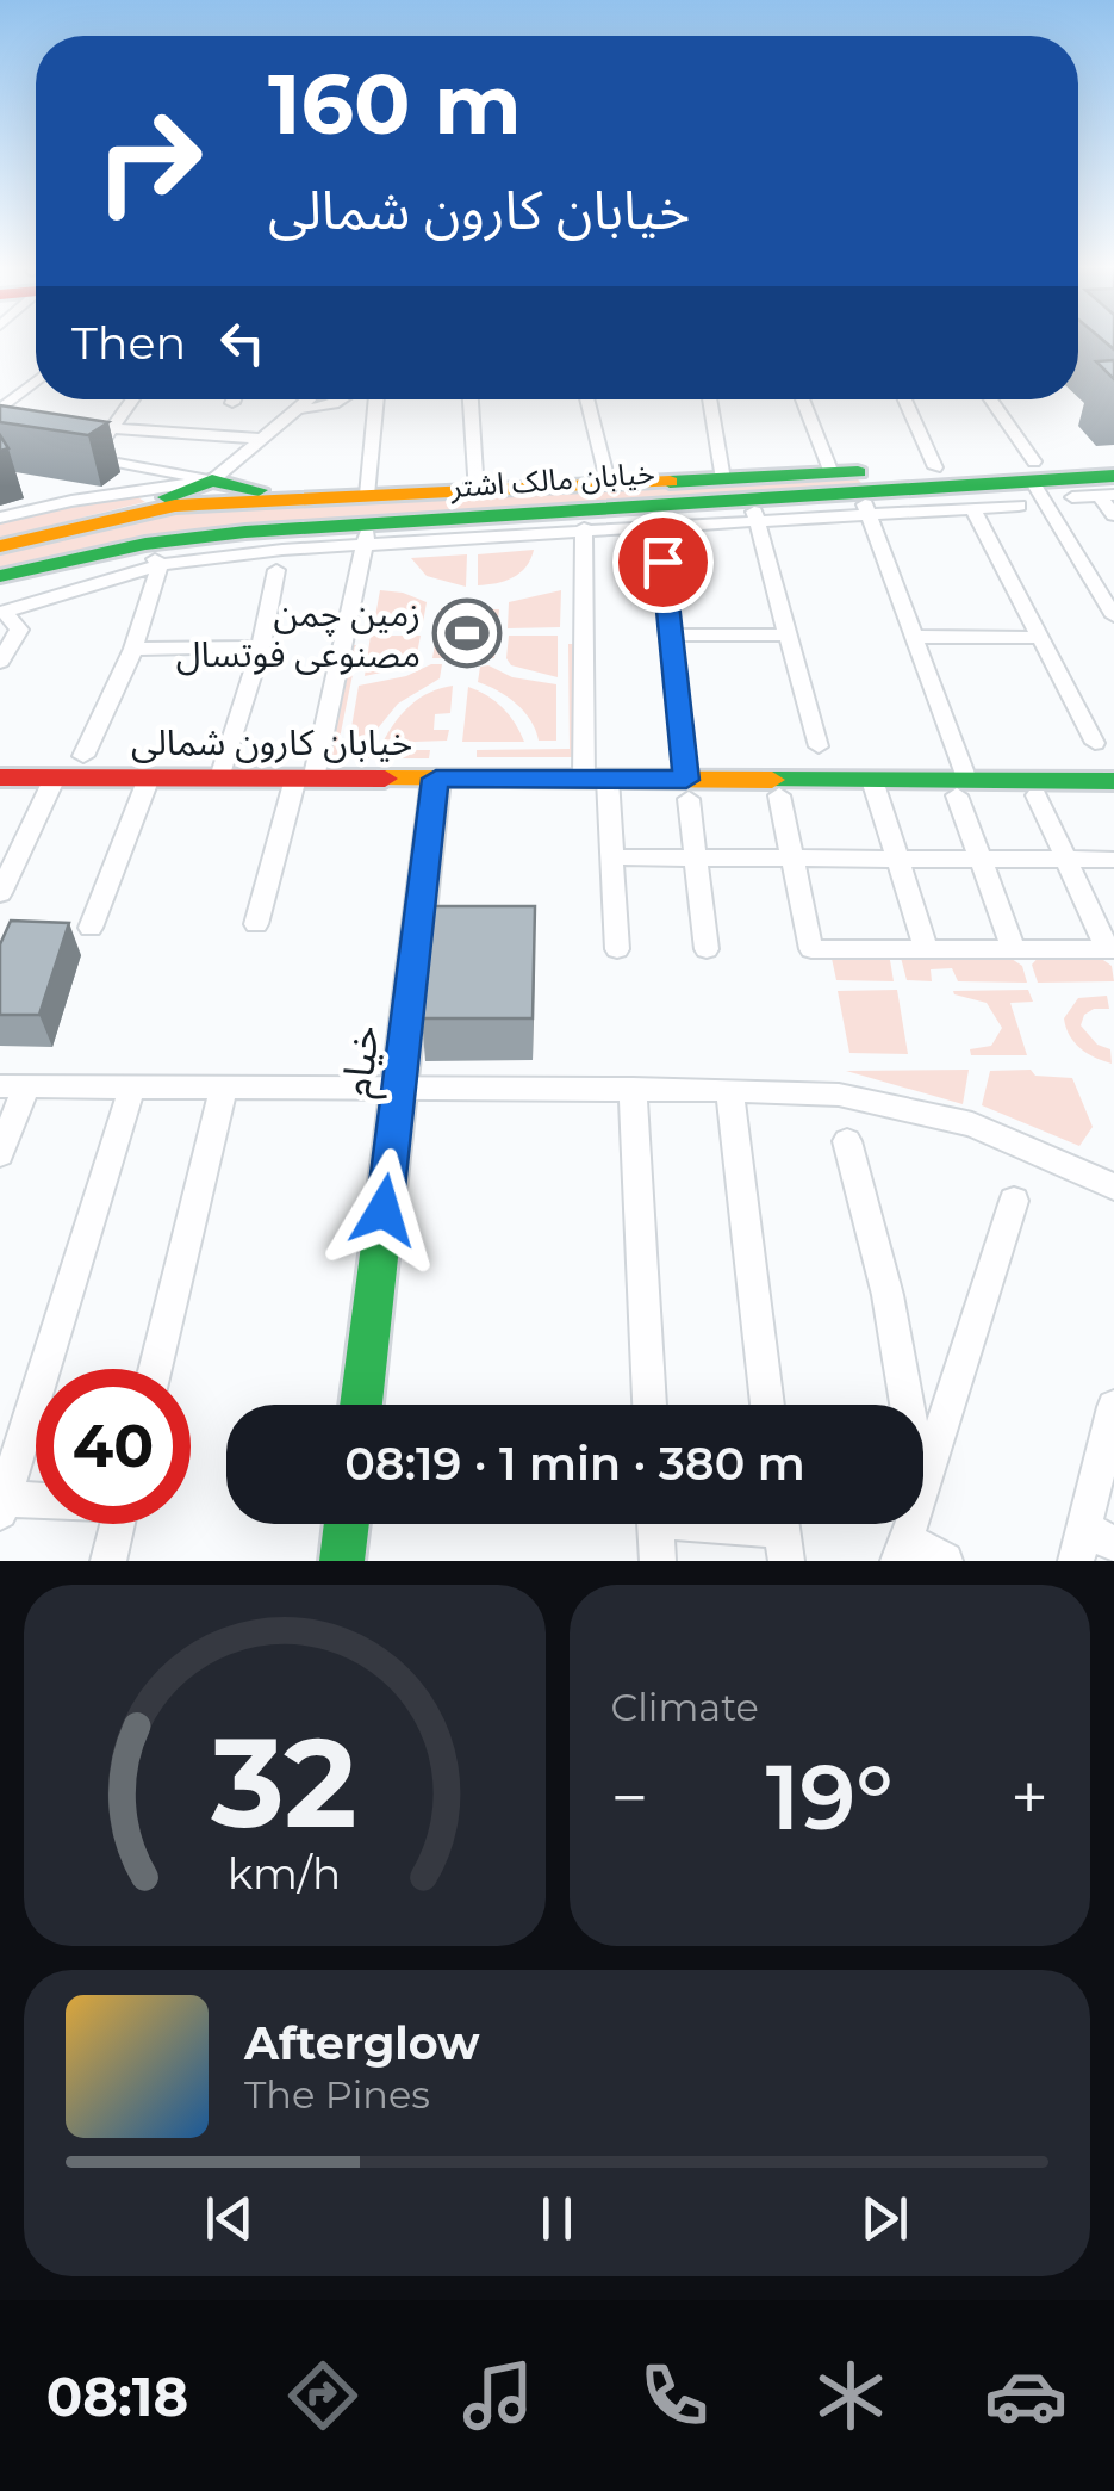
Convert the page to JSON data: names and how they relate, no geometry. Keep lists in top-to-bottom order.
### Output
{
  "streets": {
    "main road": ["خیابان مالک اشتر", "خیابان کارون شمالی", "خیام"]
  },
  "crossings": [
    ["خیابان کارون شمالی", "خیام"]
  ],
  "places": {
    "sports": ["زمین چمن مصنوعی فوتسال"]
  },
  "page": {
    "turn": ["160 m", "خیابان کارون شمالی"],
    "then": "Then",
    "limit": "40",
    "trip": "08:19 · 1 min · 380 m",
    "tile": "Climate",
    "heat": ["−", "19°", "+"],
    "song": ["Afterglow", "The Pines"],
    "tabs": "08:18",
    "gauge": ["32", "km/h"]
  }
}
